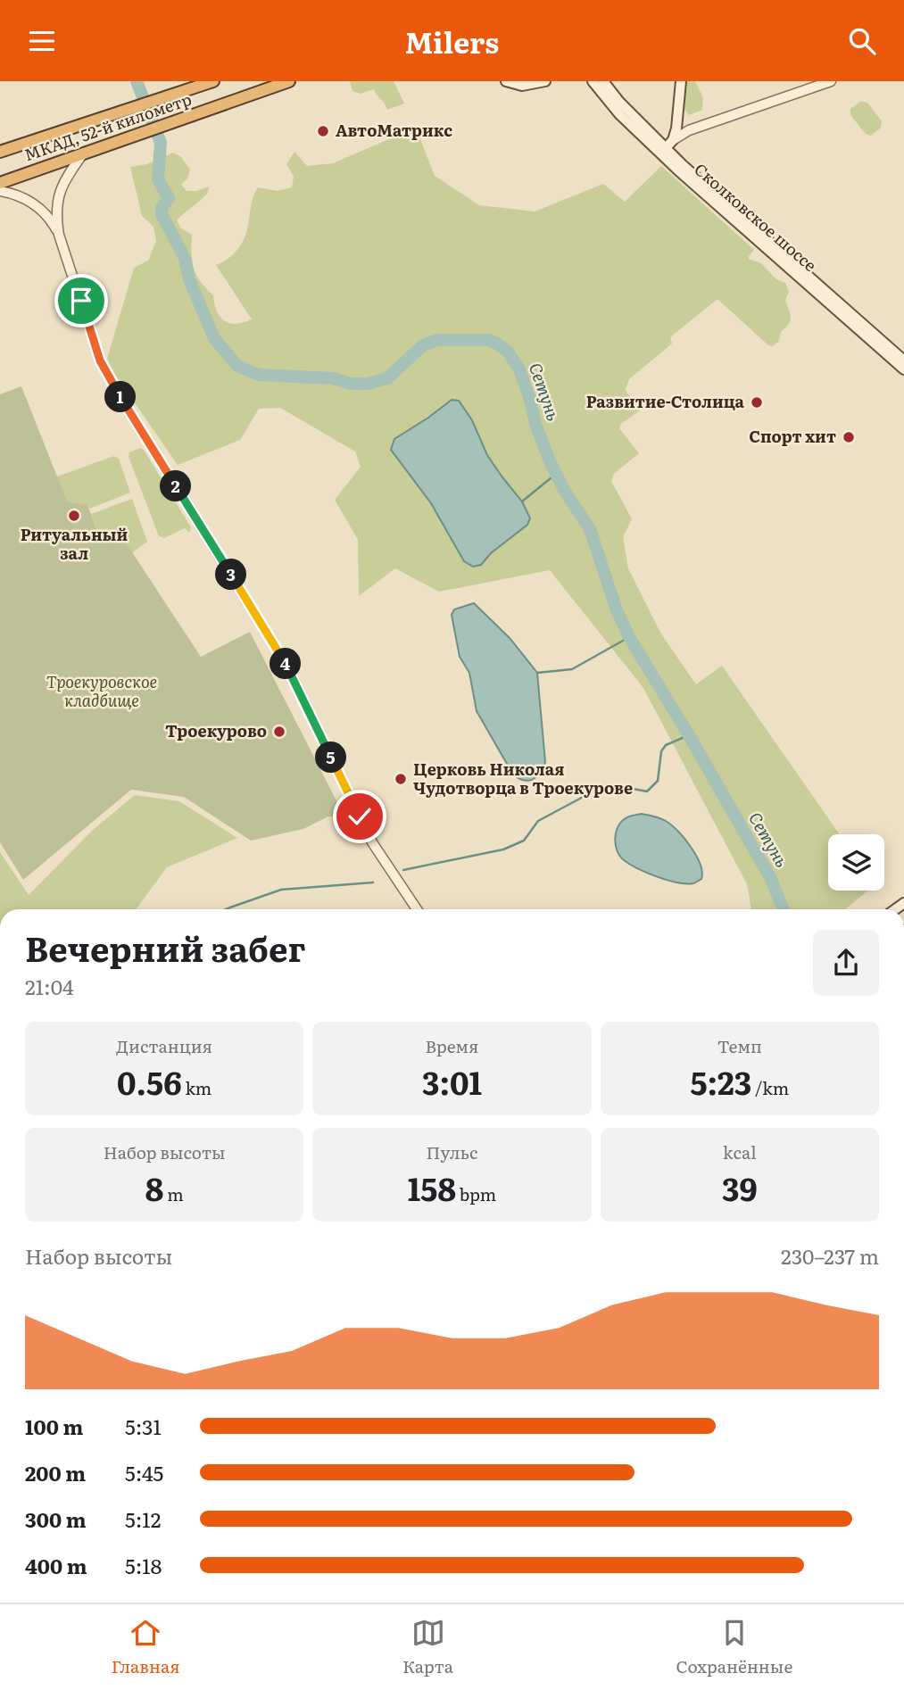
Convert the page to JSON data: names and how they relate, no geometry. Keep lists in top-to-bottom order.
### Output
{
  "streets": {
    "highway": ["МКАД, 52-й километр"],
    "main road": ["Сколковское шоссе"]
  },
  "water": ["Сетунь"],
  "parks": ["Троекуровское кладбище"],
  "places": [
    "АвтоМатрикс",
    "Развитие-Столица",
    "Спорт хит",
    "Ритуальный зал",
    "Троекурово",
    "Церковь Николая Чудотворца в Троекурове"
  ],
  "page": {
    "header": "Milers",
    "pins": [
      "1",
      "2",
      "3",
      "4",
      "5"
    ],
    "heading": ["Вечерний забег", "21:04"],
    "stats": [
      ["Дистанция", "0.56 km"],
      ["Время", "3:01"],
      ["Темп", "5:23 /km"],
      ["Набор высоты", "8 m"],
      ["Пульс", "158 bpm"],
      ["kcal", "39"]
    ],
    "chart": ["Набор высоты", "230–237 m"],
    "list": [
      {
        "name": "100 m",
        "note": "5:31"
      },
      {
        "name": "200 m",
        "note": "5:45"
      },
      {
        "name": "300 m",
        "note": "5:12"
      },
      {
        "name": "400 m",
        "note": "5:18"
      }
    ],
    "tabs": ["Главная", "Карта", "Сохранённые"]
  }
}
